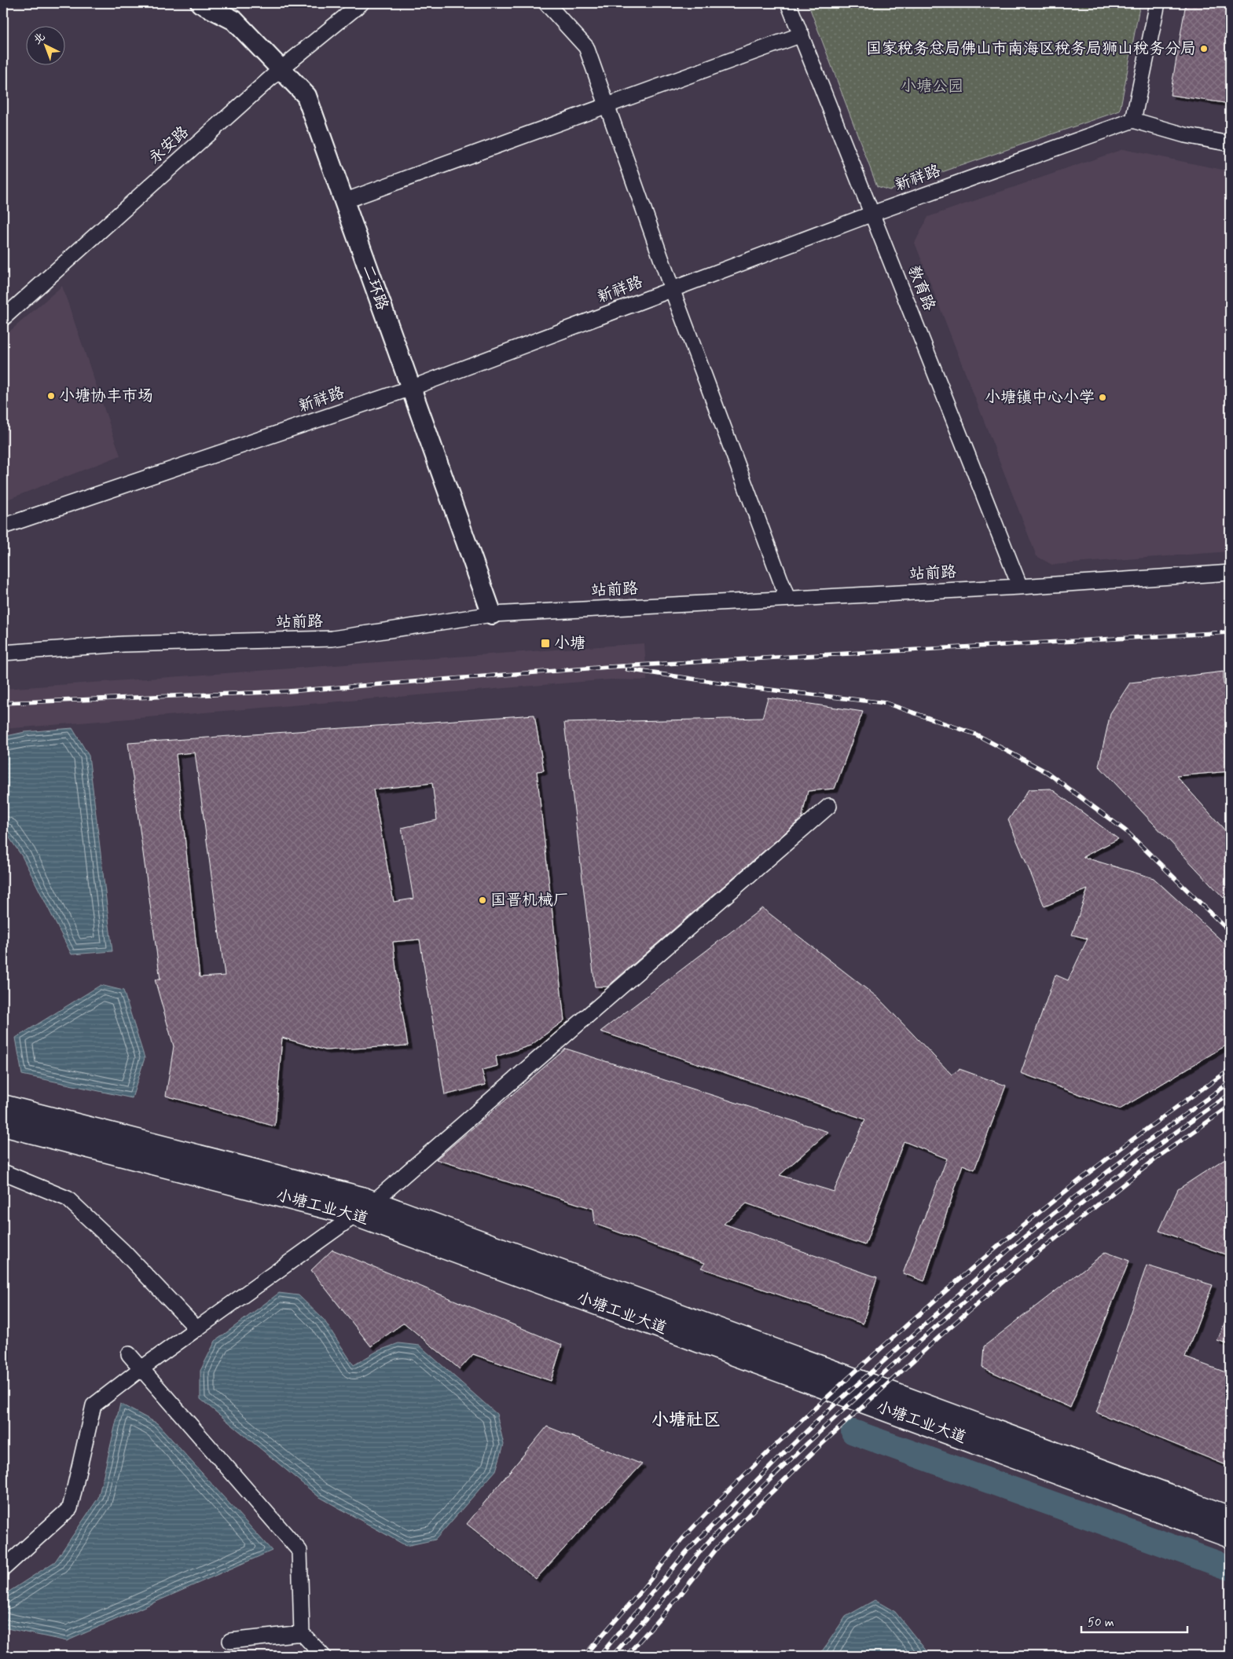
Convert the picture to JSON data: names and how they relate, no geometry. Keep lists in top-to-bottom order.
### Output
{
  "streets": {
    "main road": ["小塘工业大道"],
    "street": [
      "永安路",
      "新祥路",
      "二环路",
      "教育路",
      "站前路"
    ]
  },
  "crossings": [
    ["永安路", "二环路"],
    ["新祥路", "二环路"],
    ["新祥路", "教育路"],
    ["二环路", "站前路"],
    ["教育路", "站前路"]
  ],
  "districts": ["小塘社区"],
  "parks": ["小塘公园"],
  "places": {
    "other": [
      "国家税务总局佛山市南海区税务局狮山税务分局",
      "小塘协丰市场",
      "小塘镇中心小学",
      "国晋机械厂"
    ],
    "transit": ["小塘"]
  },
  "scale_bar": "50 m",
  "north": "top left"
}
